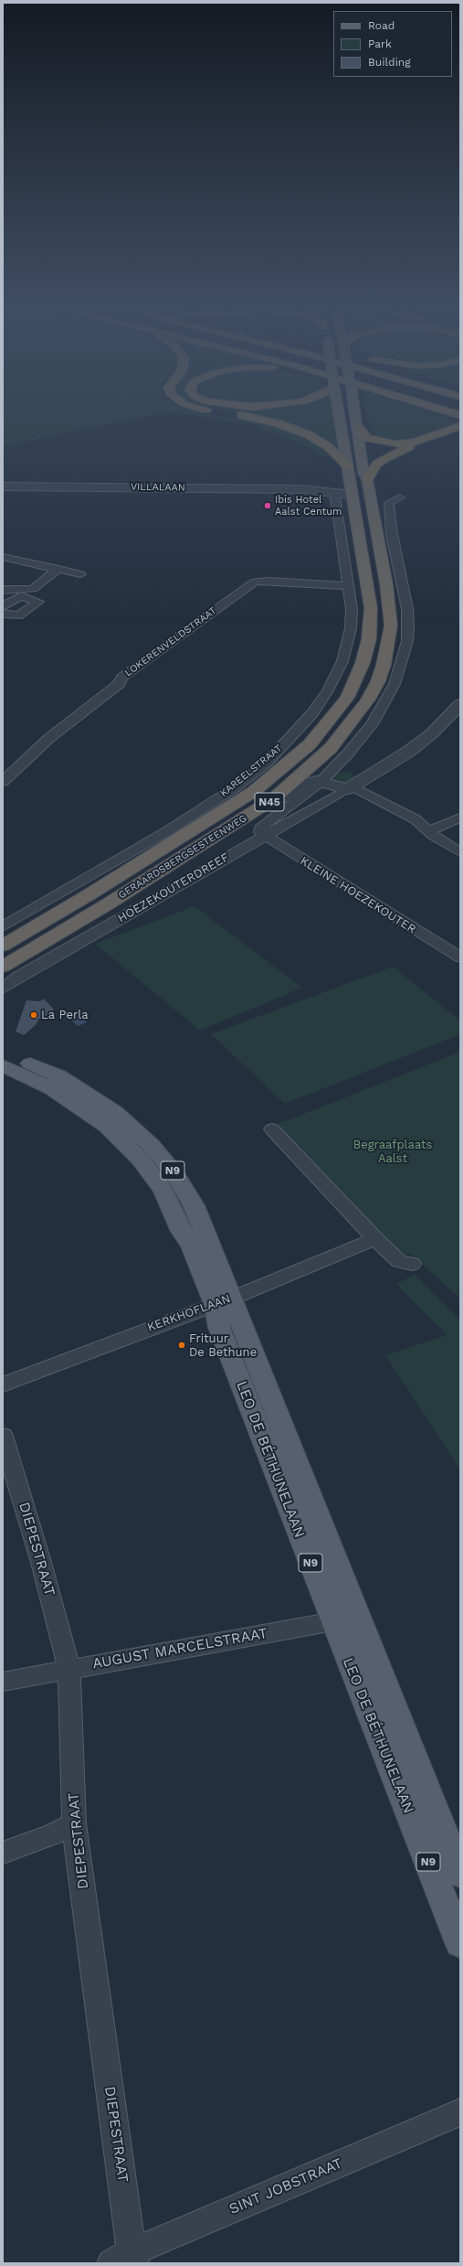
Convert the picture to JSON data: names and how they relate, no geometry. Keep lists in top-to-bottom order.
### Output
{
  "streets": {
    "highway": ["N45", "GERAARDSBERGSESTEENWEG"],
    "main road": ["N9", "LEO DE BÉTHUNELAAN"],
    "street": [
      "VILLALAAN",
      "LOKERENVELDSTRAAT",
      "KAREELSTRAAT",
      "HOEZEKOUTERDREEF",
      "KLEINE HOEZEKOUTER",
      "KERKHOFLAAN",
      "DIEPESTRAAT",
      "AUGUST MARCELSTRAAT",
      "SINT JOBSTRAAT"
    ]
  },
  "crossings": [
    ["VILLALAAN", "KAREELSTRAAT"],
    ["VILLALAAN", "GERAARDSBERGSESTEENWEG"],
    ["LOKERENVELDSTRAAT", "KAREELSTRAAT"],
    ["KAREELSTRAAT", "GERAARDSBERGSESTEENWEG"],
    ["HOEZEKOUTERDREEF", "KLEINE HOEZEKOUTER"],
    ["KERKHOFLAAN", "LEO DE BÉTHUNELAAN"],
    ["LEO DE BÉTHUNELAAN", "AUGUST MARCELSTRAAT"],
    ["DIEPESTRAAT", "AUGUST MARCELSTRAAT"],
    ["DIEPESTRAAT", "SINT JOBSTRAAT"]
  ],
  "parks": ["Begraafplaats Aalst"],
  "places": ["Ibis Hotel Aalst Centum", "La Perla", "Frituur De Bethune"],
  "legend": ["Road", "Park", "Building"]
}
